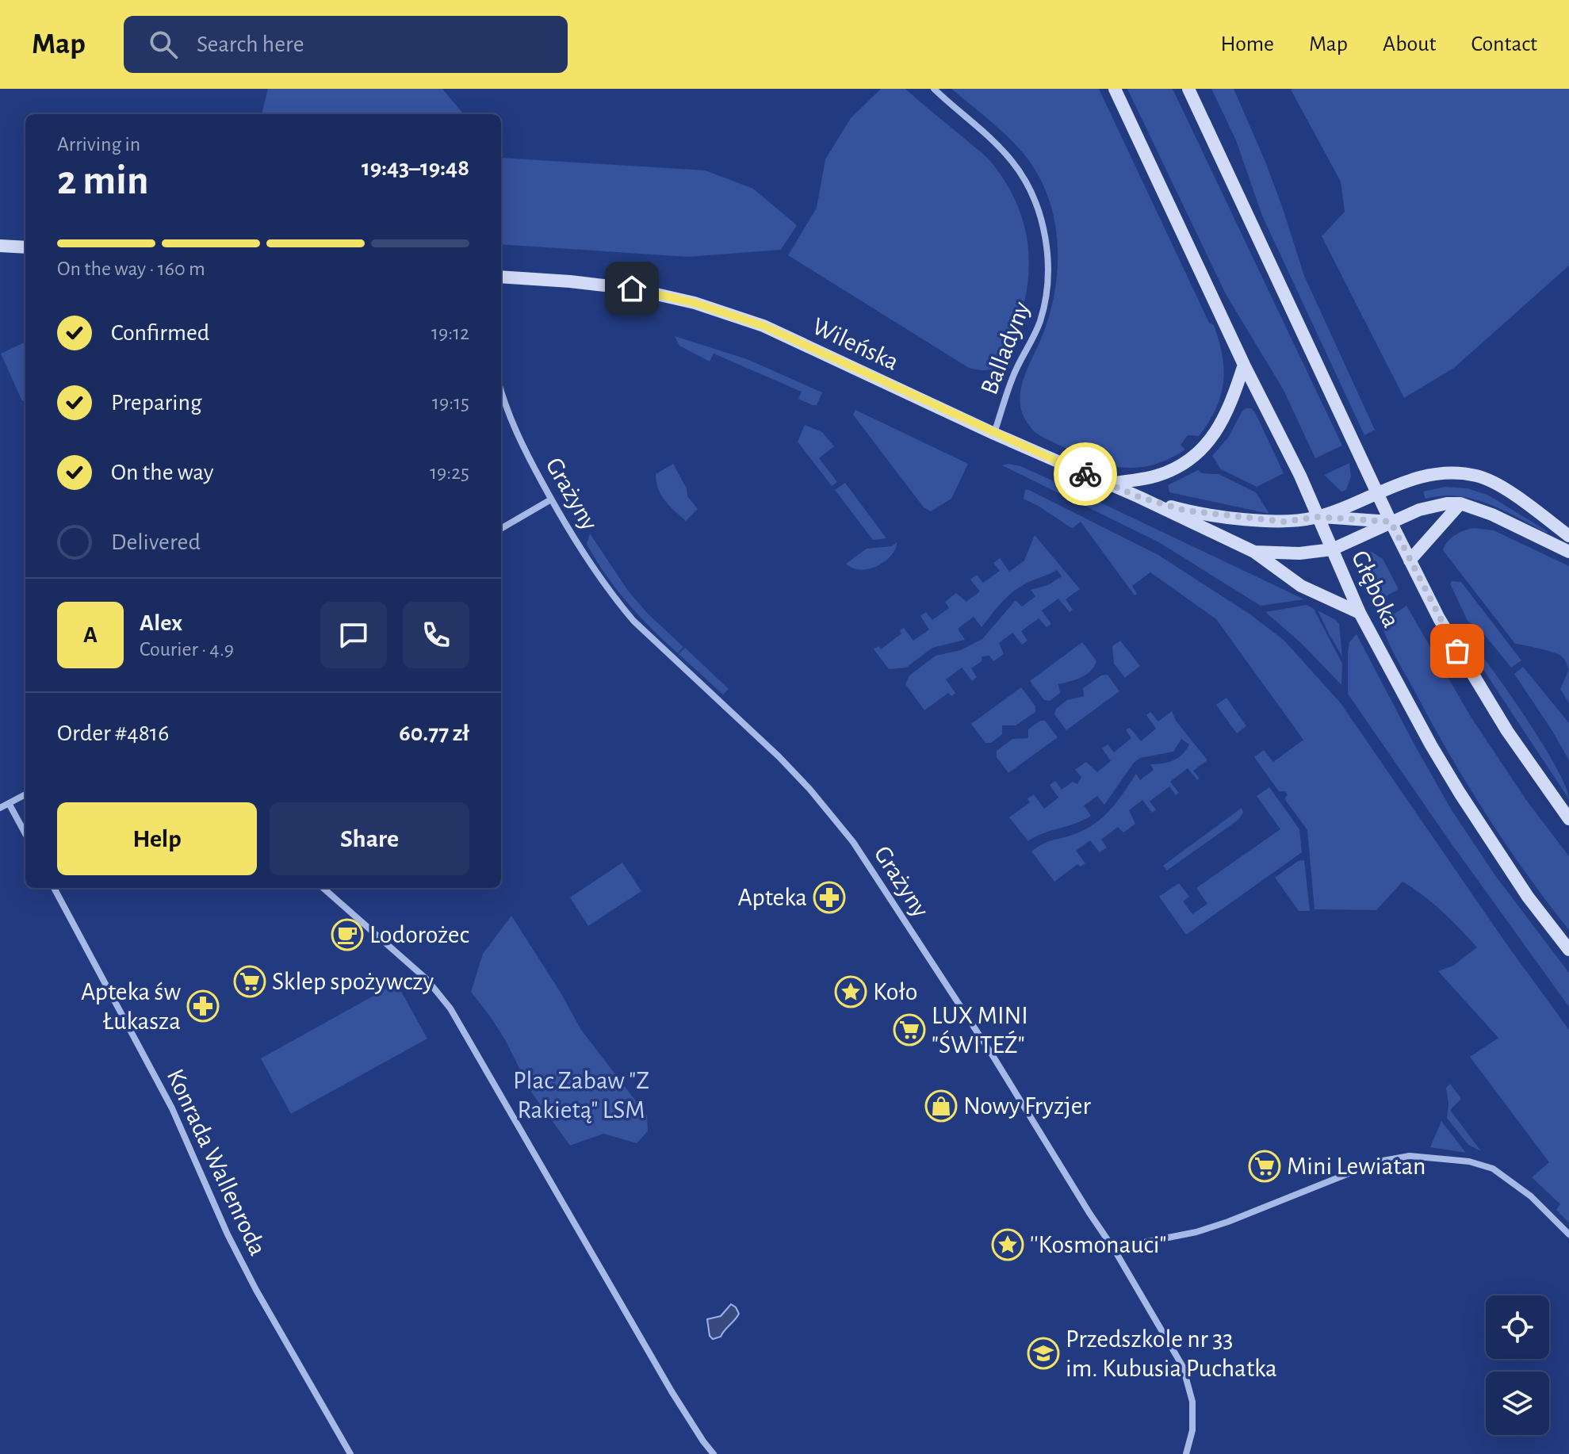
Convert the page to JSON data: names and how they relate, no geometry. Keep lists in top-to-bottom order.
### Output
{
  "streets": {
    "street": [
      "Wileńska",
      "Balladyny",
      "Grażyny",
      "Głęboka",
      "Konrada Wallenroda"
    ]
  },
  "crossings": [
    ["Wileńska", "Balladyny"],
    ["Wileńska", "Głęboka"]
  ],
  "parks": ["Plac Zabaw \"Z Rakietą\" LSM"],
  "places": {
    "pharmacy": ["Apteka", "Apteka św Łukasza"],
    "cafe": ["Lodorożec"],
    "supermarket": ["Sklep spożywczy", "LUX MINI \"ŚWITEŹ\"", "Mini Lewiatan"],
    "place": ["Koło", "''Kosmonauci\""],
    "shop": ["Nowy Fryzjer"],
    "school or university": ["Przedszkole nr 33 im. Kubusia Puchatka"]
  },
  "page": {
    "header": "Map",
    "search": "Search here",
    "nav": [
      "Home",
      "Map",
      "About",
      "Contact"
    ],
    "heading": ["2 min", "Arriving in", "19:43–19:48"],
    "panel": [
      "Alex",
      "Courier · 4.9",
      "Order #4816",
      "60.77 zł"
    ],
    "bar": "On the way · 160 m",
    "list": [
      ["Confirmed", "19:12"],
      ["Preparing", "19:15"],
      ["On the way", "19:25"],
      "Delivered"
    ],
    "round": "A",
    "buttons": ["Help", "Share"]
  }
}
